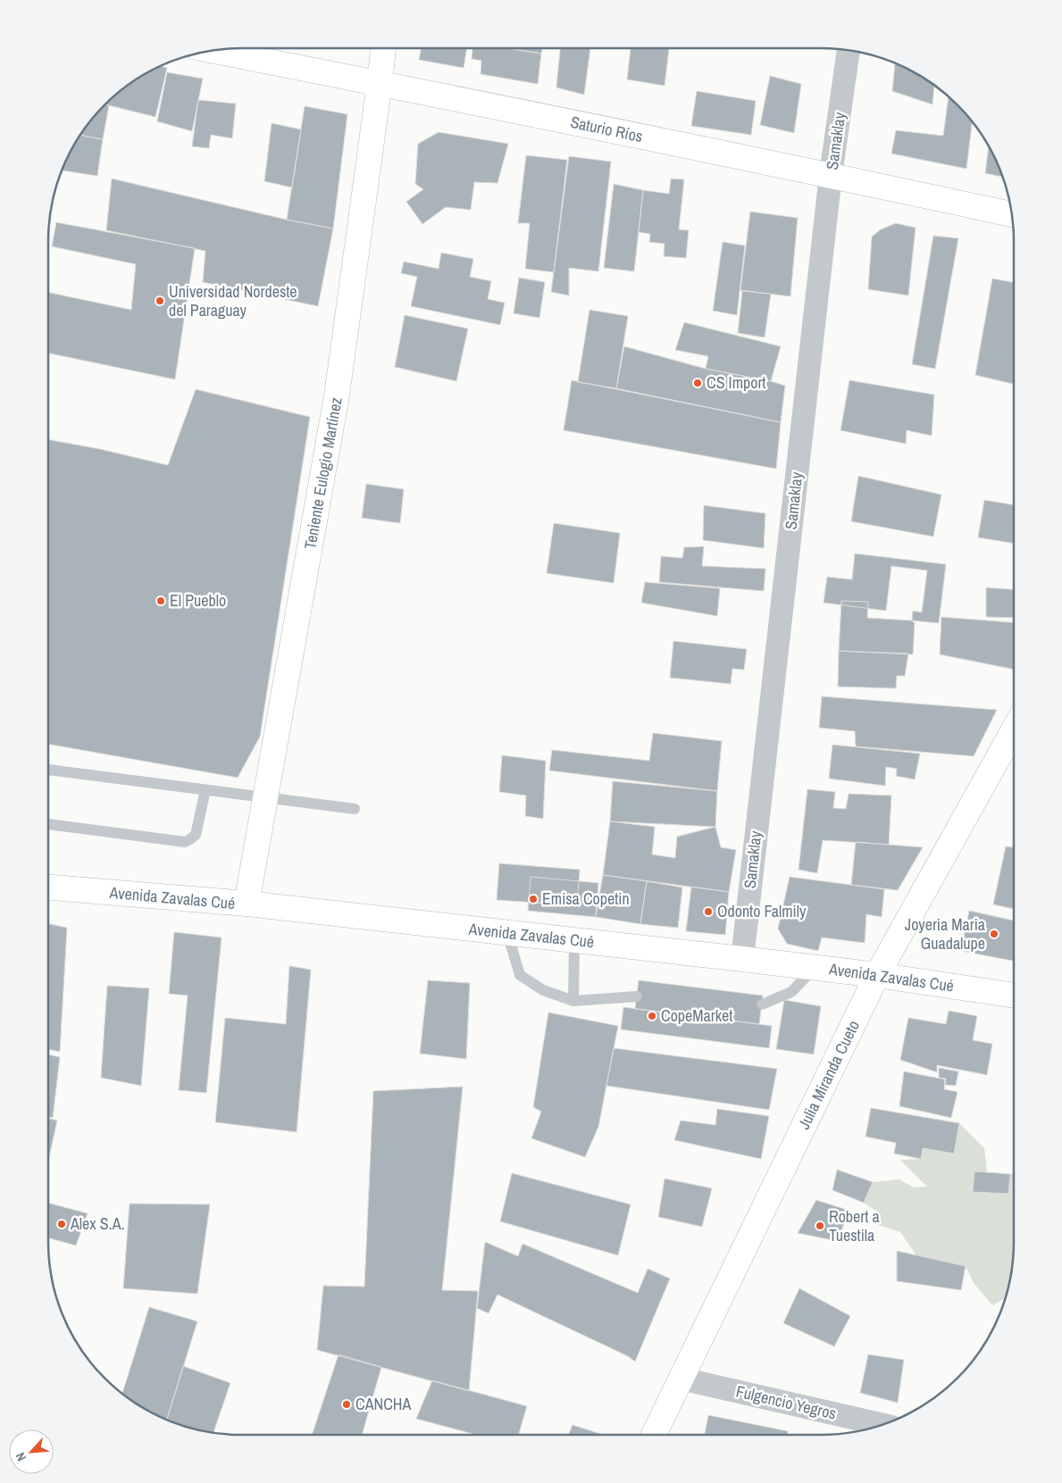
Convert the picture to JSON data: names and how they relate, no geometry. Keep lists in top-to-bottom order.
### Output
{
  "streets": {
    "street": [
      "Saturio Ríos",
      "Samaklay",
      "Teniente Eulogio Martínez",
      "Avenida Zavalas Cué",
      "Julia Miranda Cueto",
      "Fulgencio Yegros"
    ]
  },
  "crossings": [
    ["Saturio Ríos", "Samaklay"],
    ["Saturio Ríos", "Teniente Eulogio Martínez"],
    ["Samaklay", "Avenida Zavalas Cué"],
    ["Teniente Eulogio Martínez", "Avenida Zavalas Cué"],
    ["Avenida Zavalas Cué", "Julia Miranda Cueto"],
    ["Julia Miranda Cueto", "Fulgencio Yegros"]
  ],
  "places": [
    "Universidad Nordeste del Paraguay",
    "CS Import",
    "El Pueblo",
    "Emisa Copetin",
    "Odonto Falmily",
    "Joyeria Maria Guadalupe",
    "CopeMarket",
    "Alex S.A.",
    "Robert a Tuestila",
    "CANCHA"
  ],
  "north": "bottom left"
}
